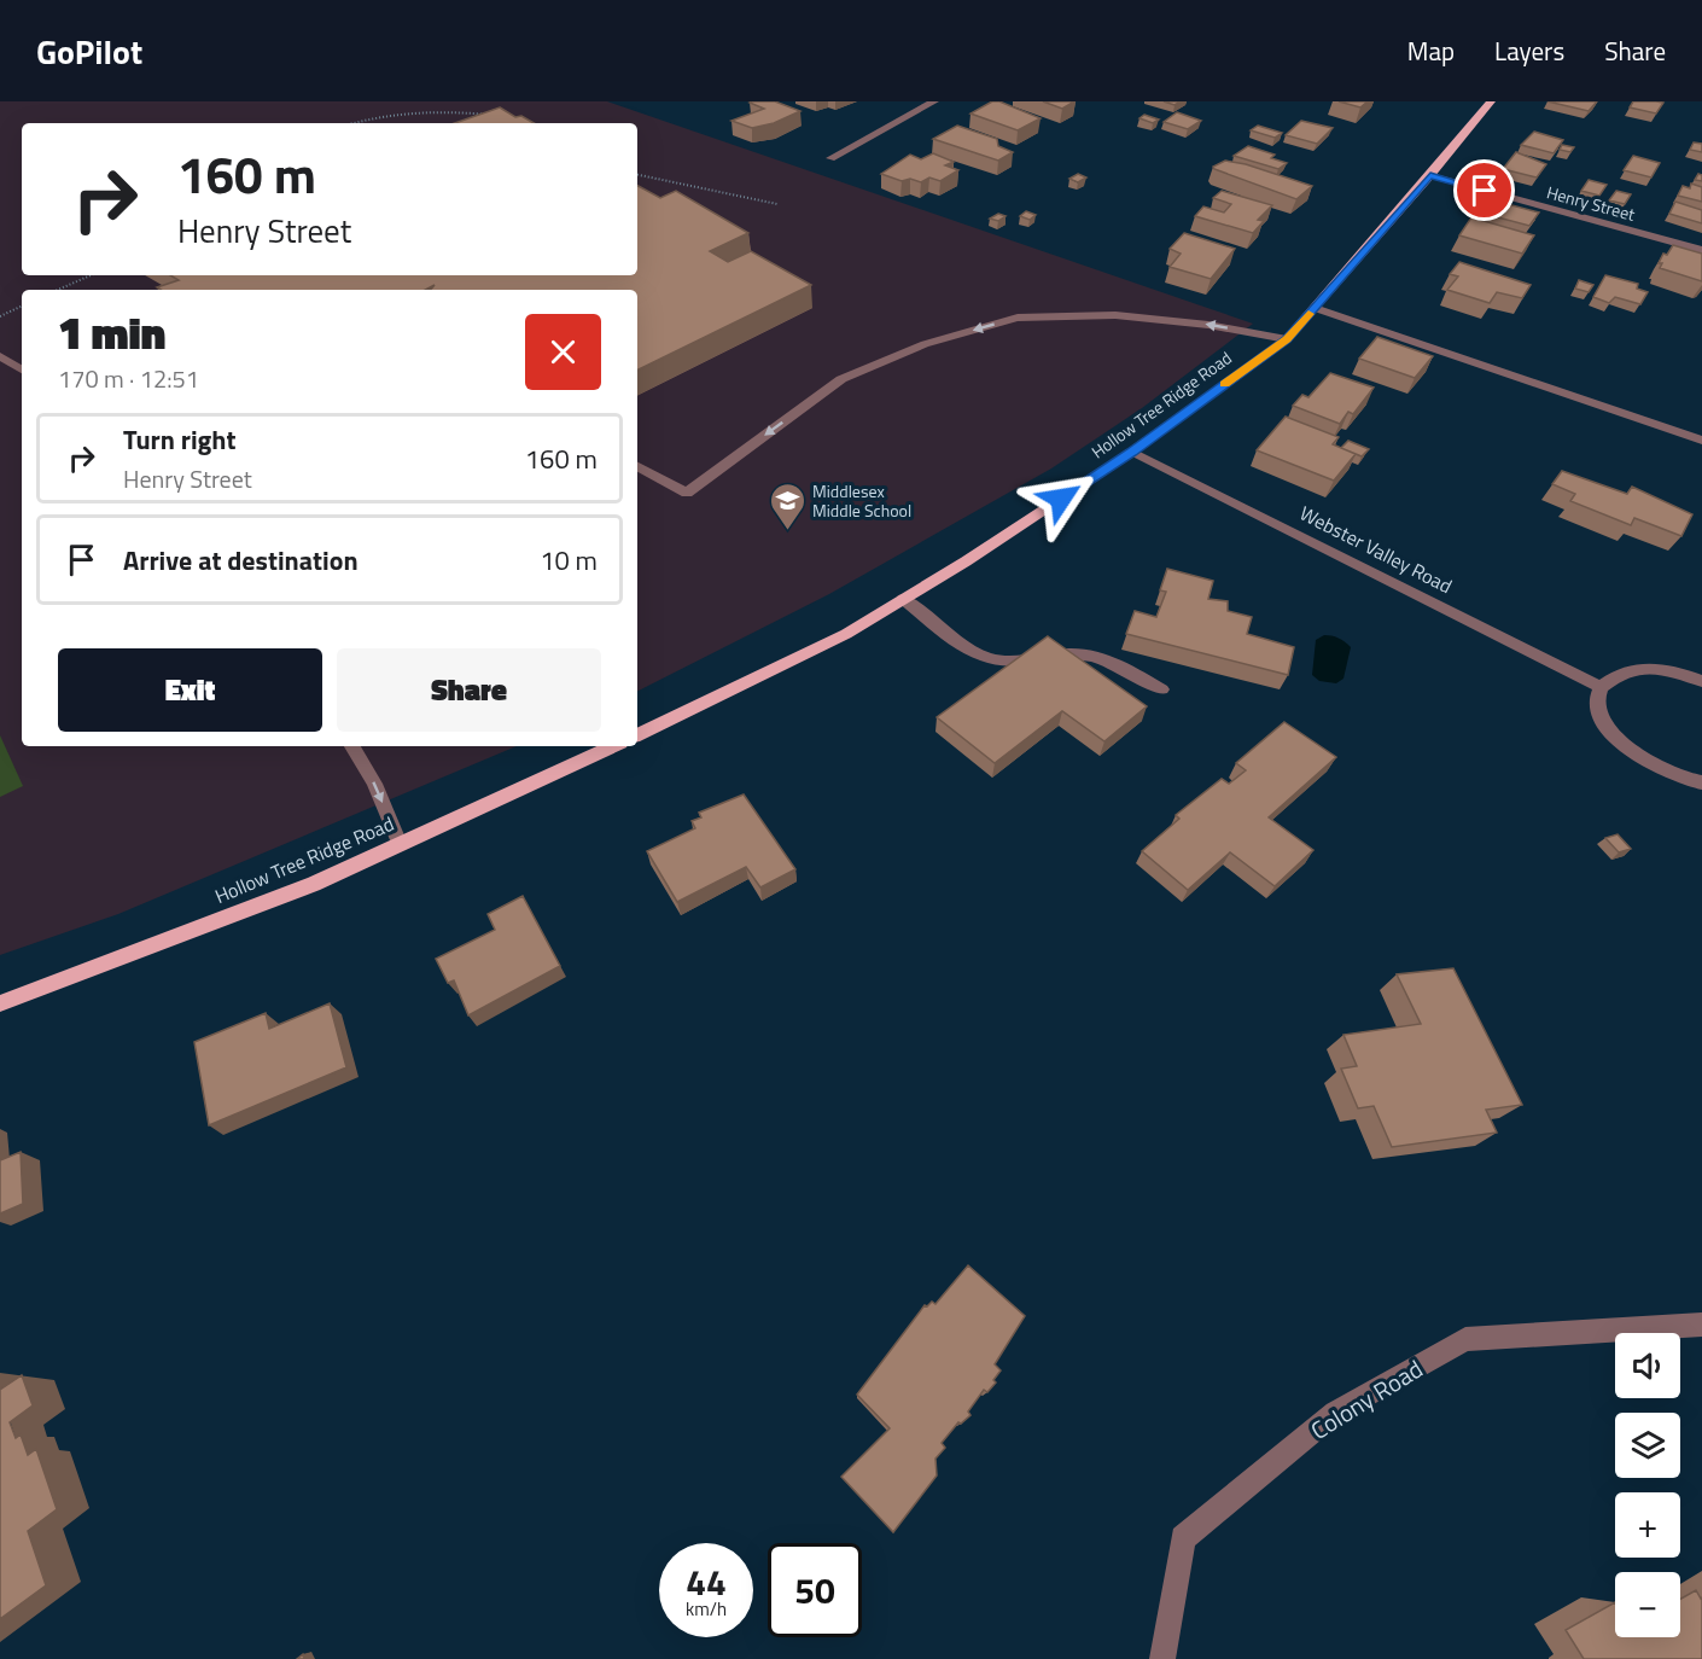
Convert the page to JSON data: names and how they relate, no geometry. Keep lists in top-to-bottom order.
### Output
{
  "streets": {
    "main road": ["Hollow Tree Ridge Road"],
    "street": ["Henry Street", "Webster Valley Road", "Colony Road"]
  },
  "crossings": [
    ["Henry Street", "Hollow Tree Ridge Road"],
    ["Hollow Tree Ridge Road", "Webster Valley Road"]
  ],
  "places": {
    "school or university": ["Middlesex Middle School"]
  },
  "page": {
    "header": "GoPilot",
    "nav": ["Map", "Layers", "Share"],
    "turn": ["160 m", "Henry Street"],
    "heading": ["1 min", "170 m · 12:51"],
    "list": [
      {
        "name": "Turn right",
        "note": "Henry Street",
        "value": "160 m"
      },
      {
        "name": "Arrive at destination",
        "value": "10 m"
      }
    ],
    "buttons": ["Exit", "Share"],
    "map_buttons": ["+", "−"],
    "speed": "44 km/h",
    "limit": "50"
  }
}
